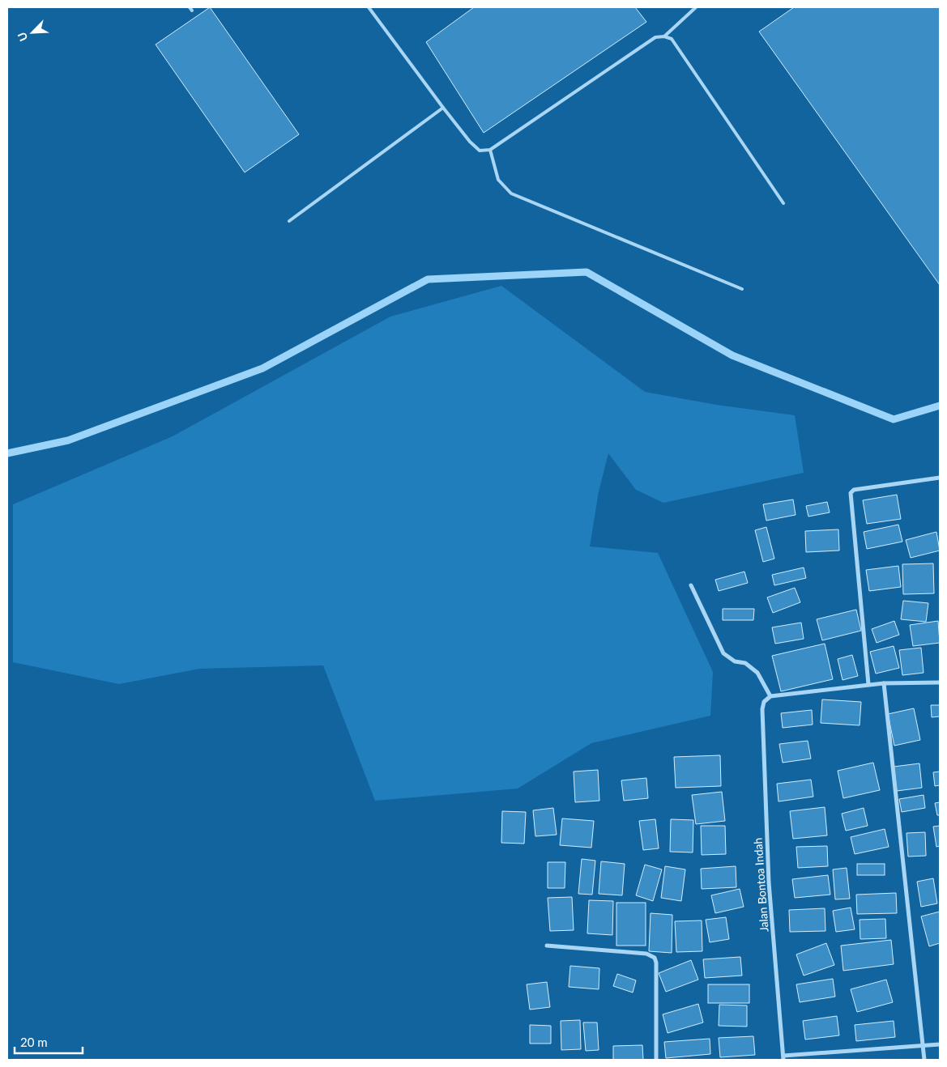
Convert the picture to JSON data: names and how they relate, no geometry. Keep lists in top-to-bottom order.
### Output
{
  "streets": {
    "street": ["Jalan Bontoa Indah"]
  },
  "scale_bar": "20 m",
  "north": "bottom left"
}
